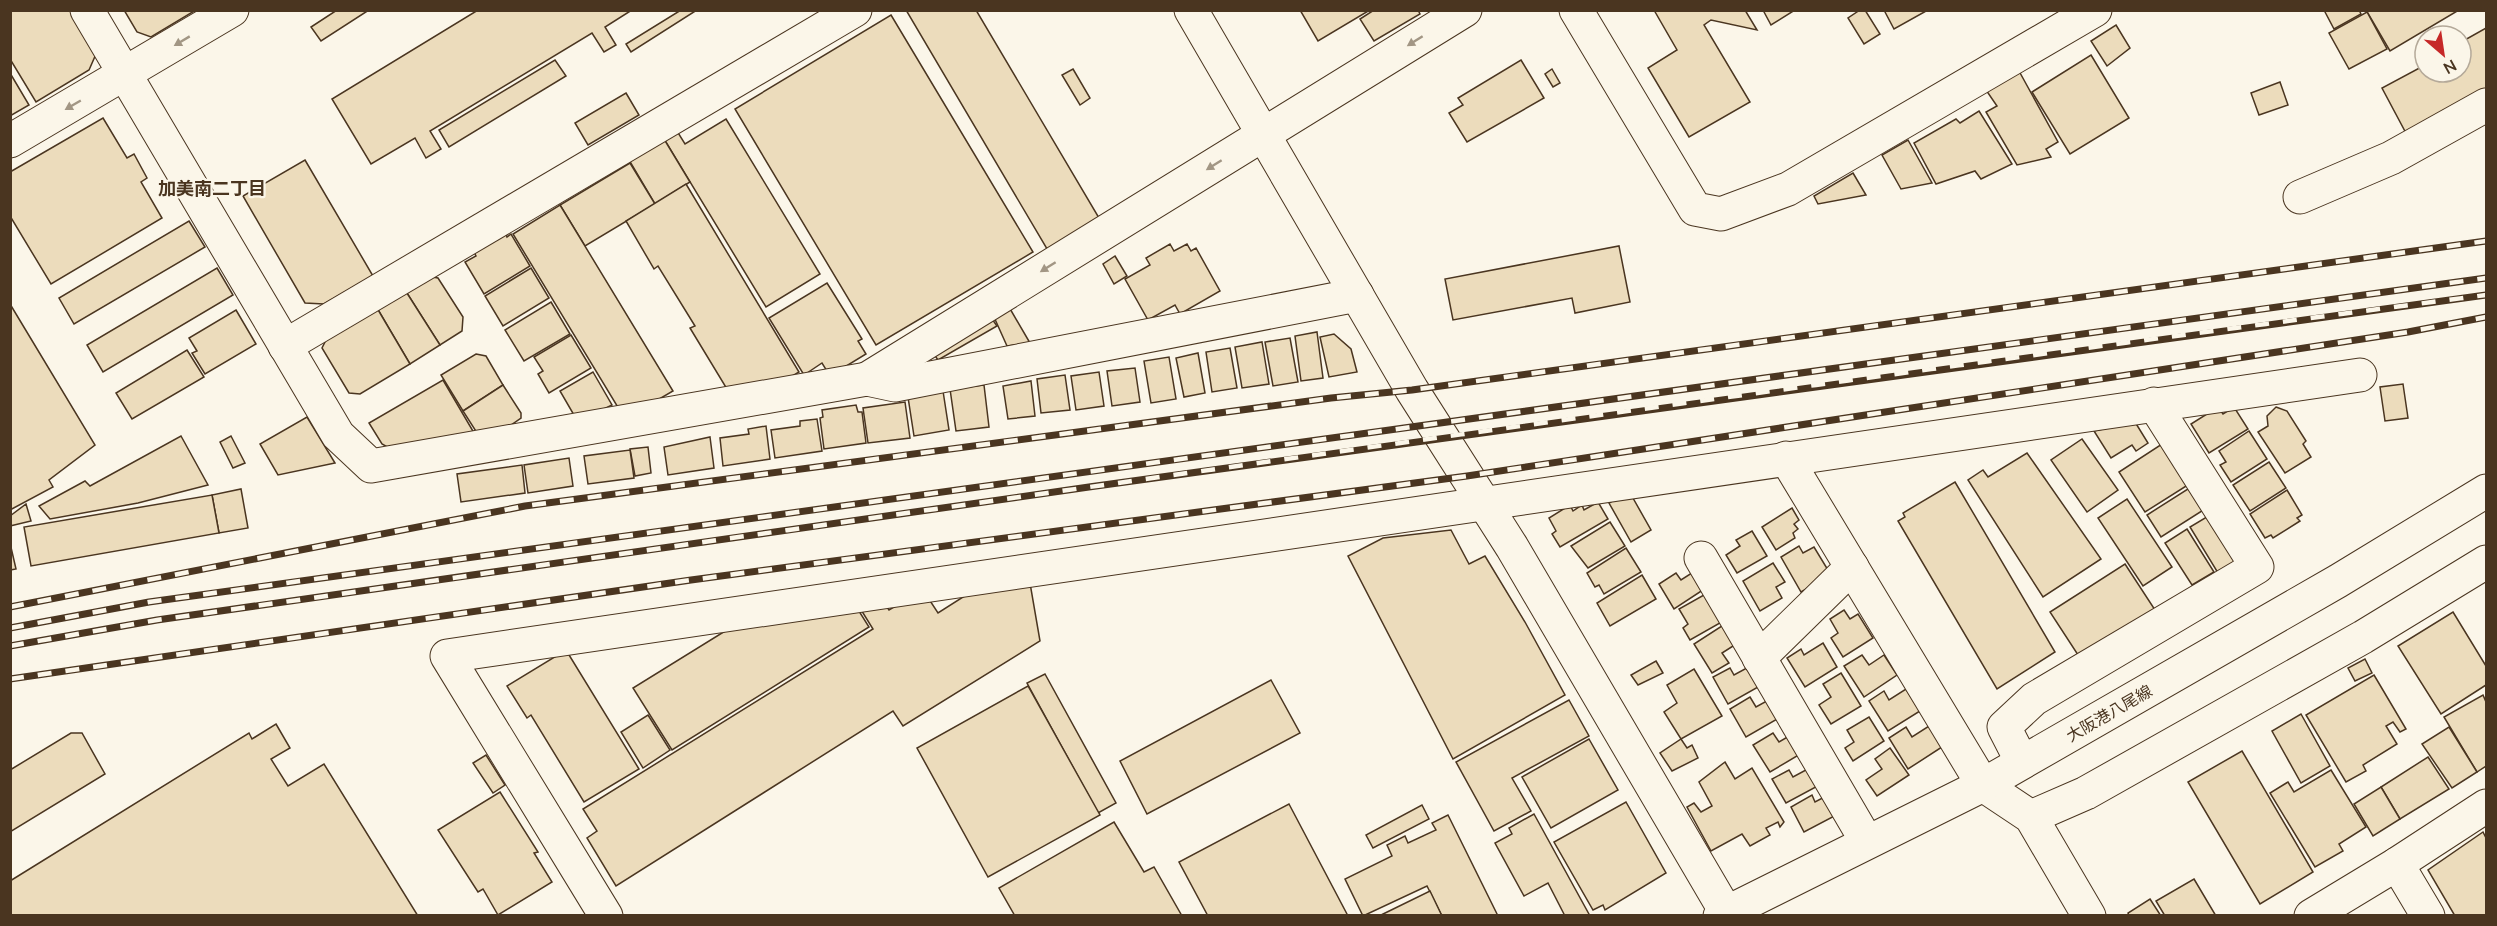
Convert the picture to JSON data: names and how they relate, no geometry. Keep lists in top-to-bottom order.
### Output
{
  "streets": {
    "street": ["大阪港八尾線"]
  },
  "districts": ["加美南二丁目"],
  "north": "bottom right"
}
